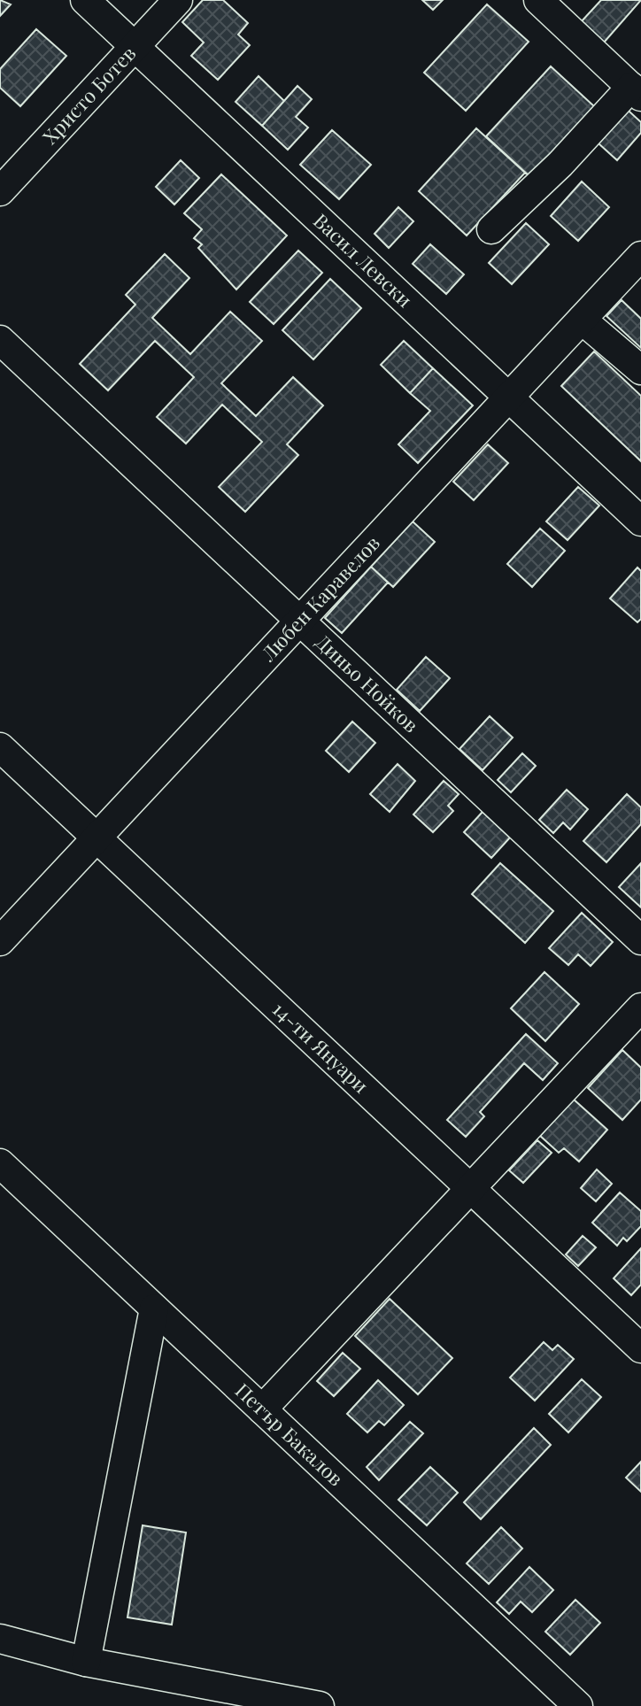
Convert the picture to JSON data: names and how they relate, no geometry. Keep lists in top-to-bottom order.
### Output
{
  "streets": {
    "street": [
      "Христо Ботев",
      "Васил Левски",
      "Любен Каравелов",
      "Диньо Нойков",
      "14-ти Януари",
      "Петър Бакалов"
    ]
  },
  "crossings": [
    ["Христо Ботев", "Васил Левски"],
    ["Васил Левски", "Любен Каравелов"],
    ["Любен Каравелов", "Диньо Нойков"],
    ["Любен Каравелов", "14-ти Януари"]
  ]
}
